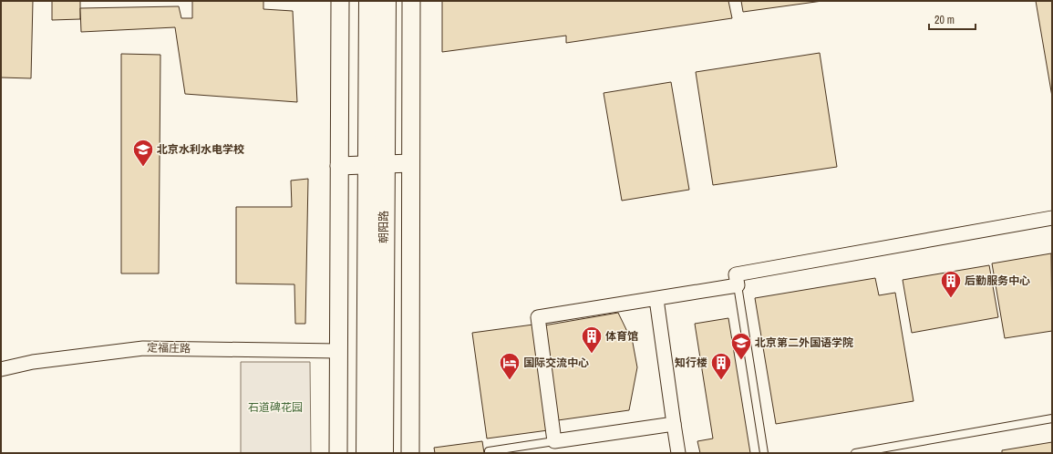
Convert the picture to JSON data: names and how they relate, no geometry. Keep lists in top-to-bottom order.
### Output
{
  "streets": {
    "highway": ["朝阳路"],
    "street": ["定福庄路"]
  },
  "parks": ["石道碑花园"],
  "places": {
    "school or university": ["北京水利水电学校", "北京第二外国语学院"],
    "building": ["后勤服务中心", "体育馆", "知行楼"],
    "hotel": ["国际交流中心"]
  },
  "scale_bar": "20 m"
}
